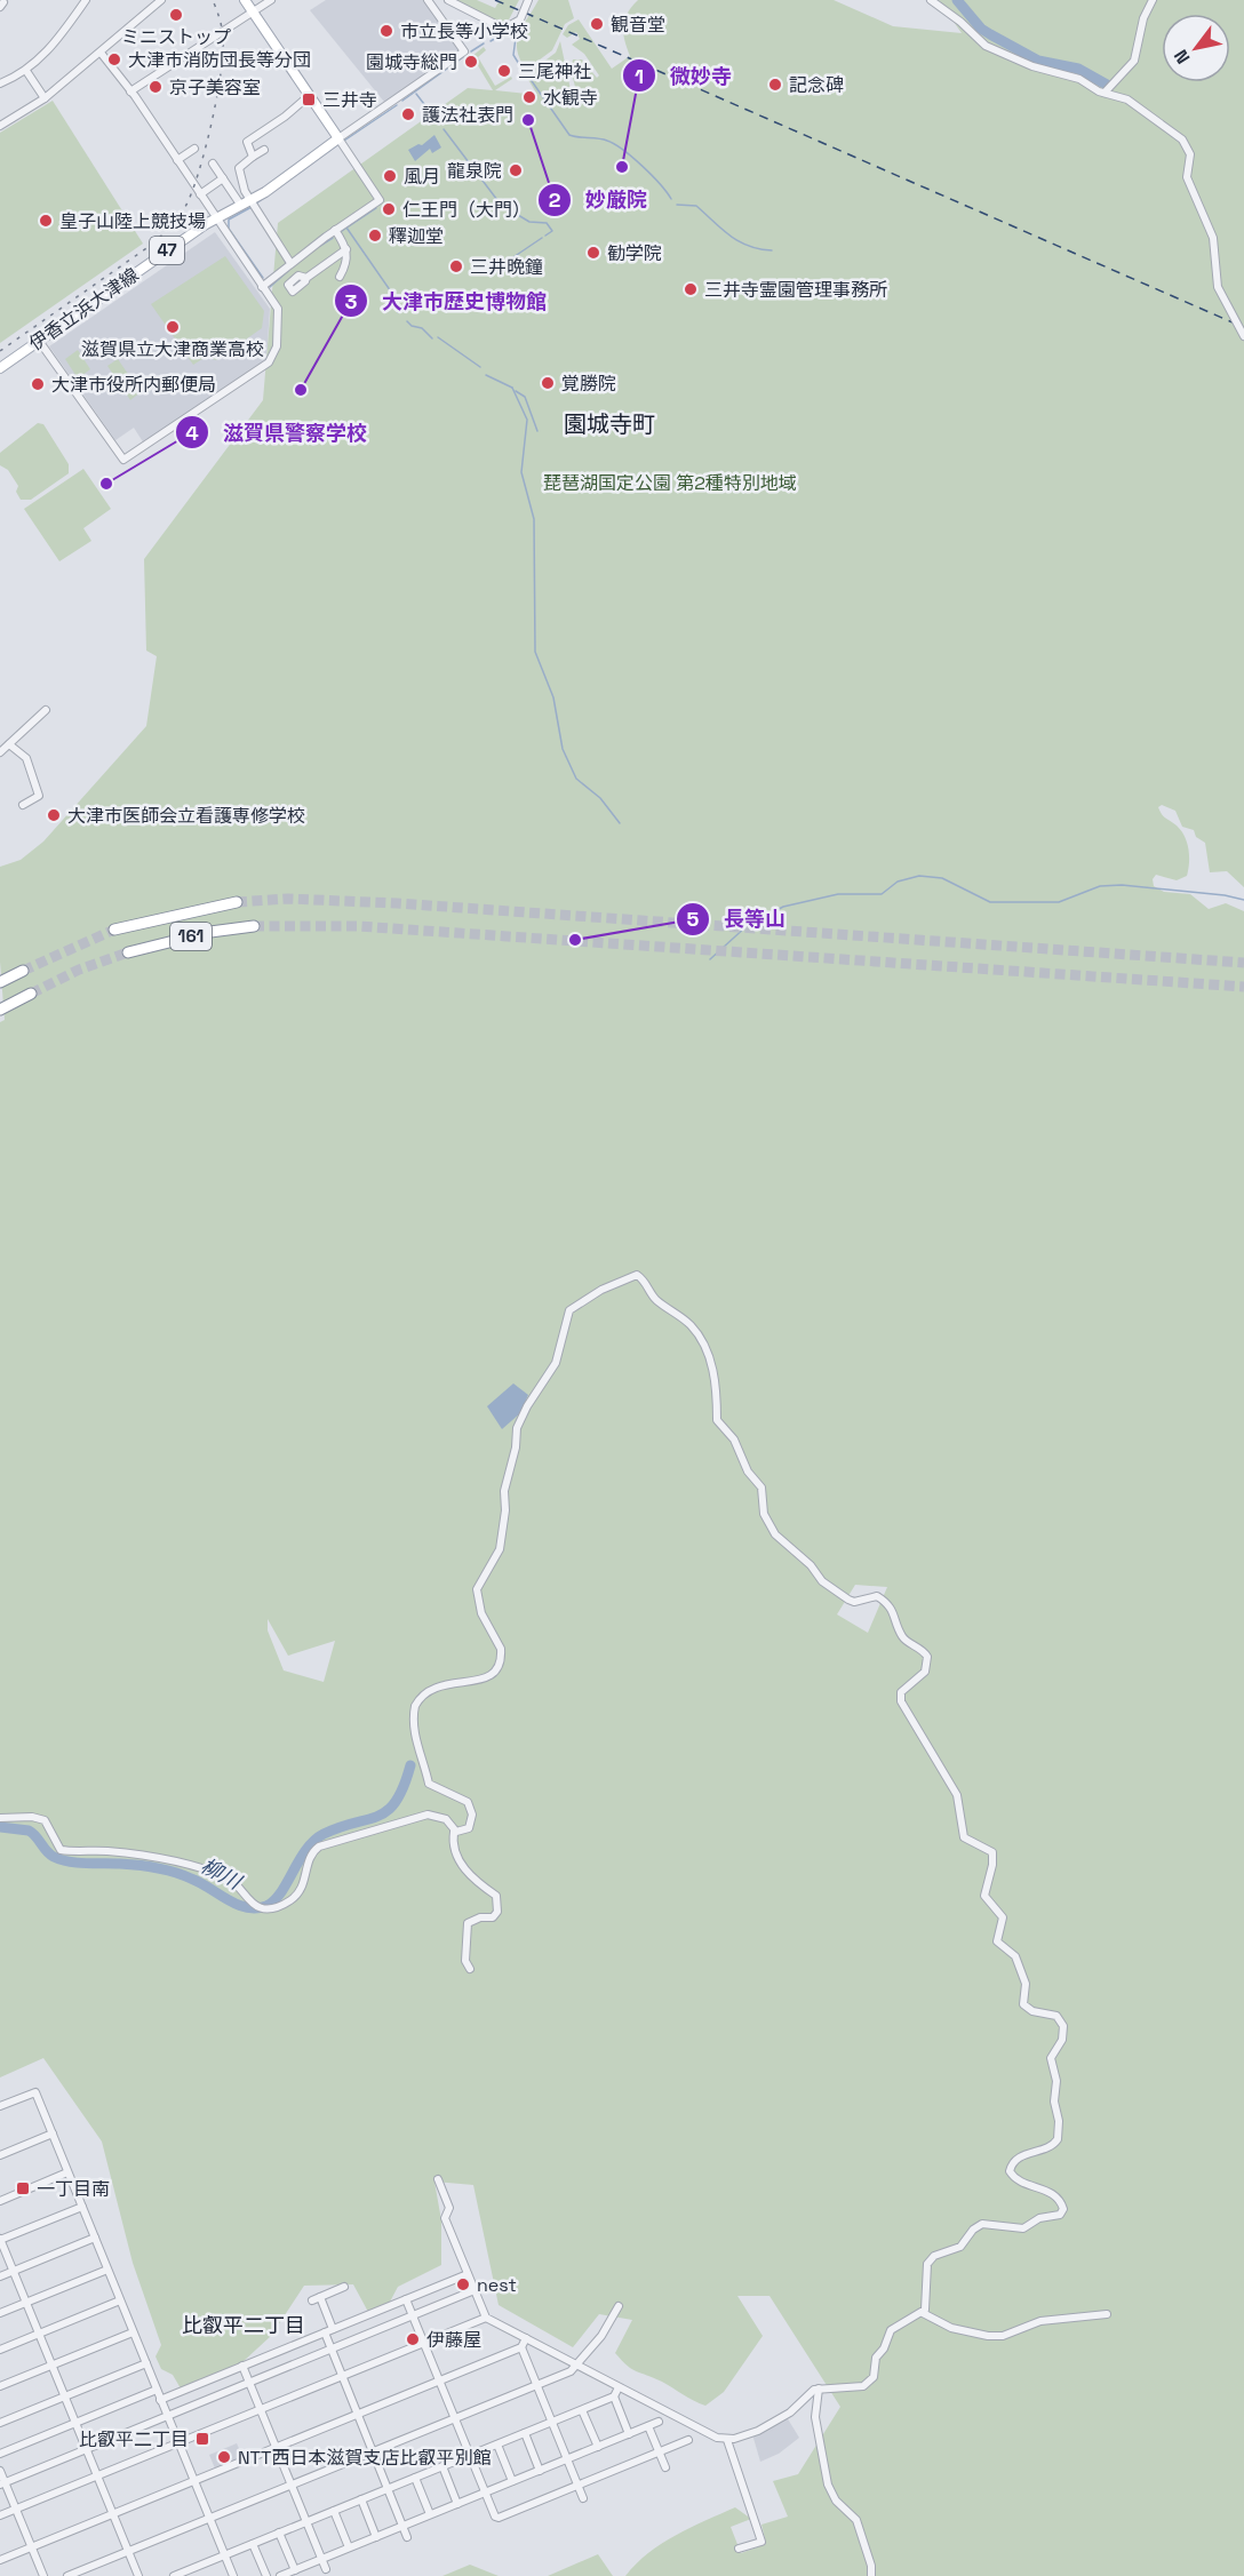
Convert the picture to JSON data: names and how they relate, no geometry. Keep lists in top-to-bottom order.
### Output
{
  "streets": {
    "highway": ["161"],
    "main road": ["47", "伊香立浜大津線"]
  },
  "districts": ["園城寺町", "比叡平二丁目"],
  "water": ["柳川"],
  "parks": ["琵琶湖国定公園 第2種特別地域"],
  "places": {
    "other": [
      "ミニストップ",
      "観音堂",
      "市立長等小学校",
      "大津市消防団長等分団",
      "園城寺総門",
      "三尾神社",
      "記念碑",
      "京子美容室",
      "水観寺",
      "護法社表門",
      "妙厳院",
      "微妙寺",
      "龍泉院",
      "風月",
      "仁王門（大門）",
      "皇子山陸上競技場",
      "釋迦堂",
      "勧学院",
      "三井晩鐘",
      "三井寺霊園管理事務所",
      "滋賀県立大津商業高校",
      "覚勝院",
      "大津市役所内郵便局",
      "大津市歴史博物館",
      "滋賀県警察学校",
      "大津市医師会立看護専修学校",
      "長等山",
      "nest",
      "伊藤屋",
      "NTT西日本滋賀支店比叡平別館"
    ],
    "transit": ["三井寺", "一丁目南", "比叡平二丁目"]
  },
  "north": "bottom left"
}
